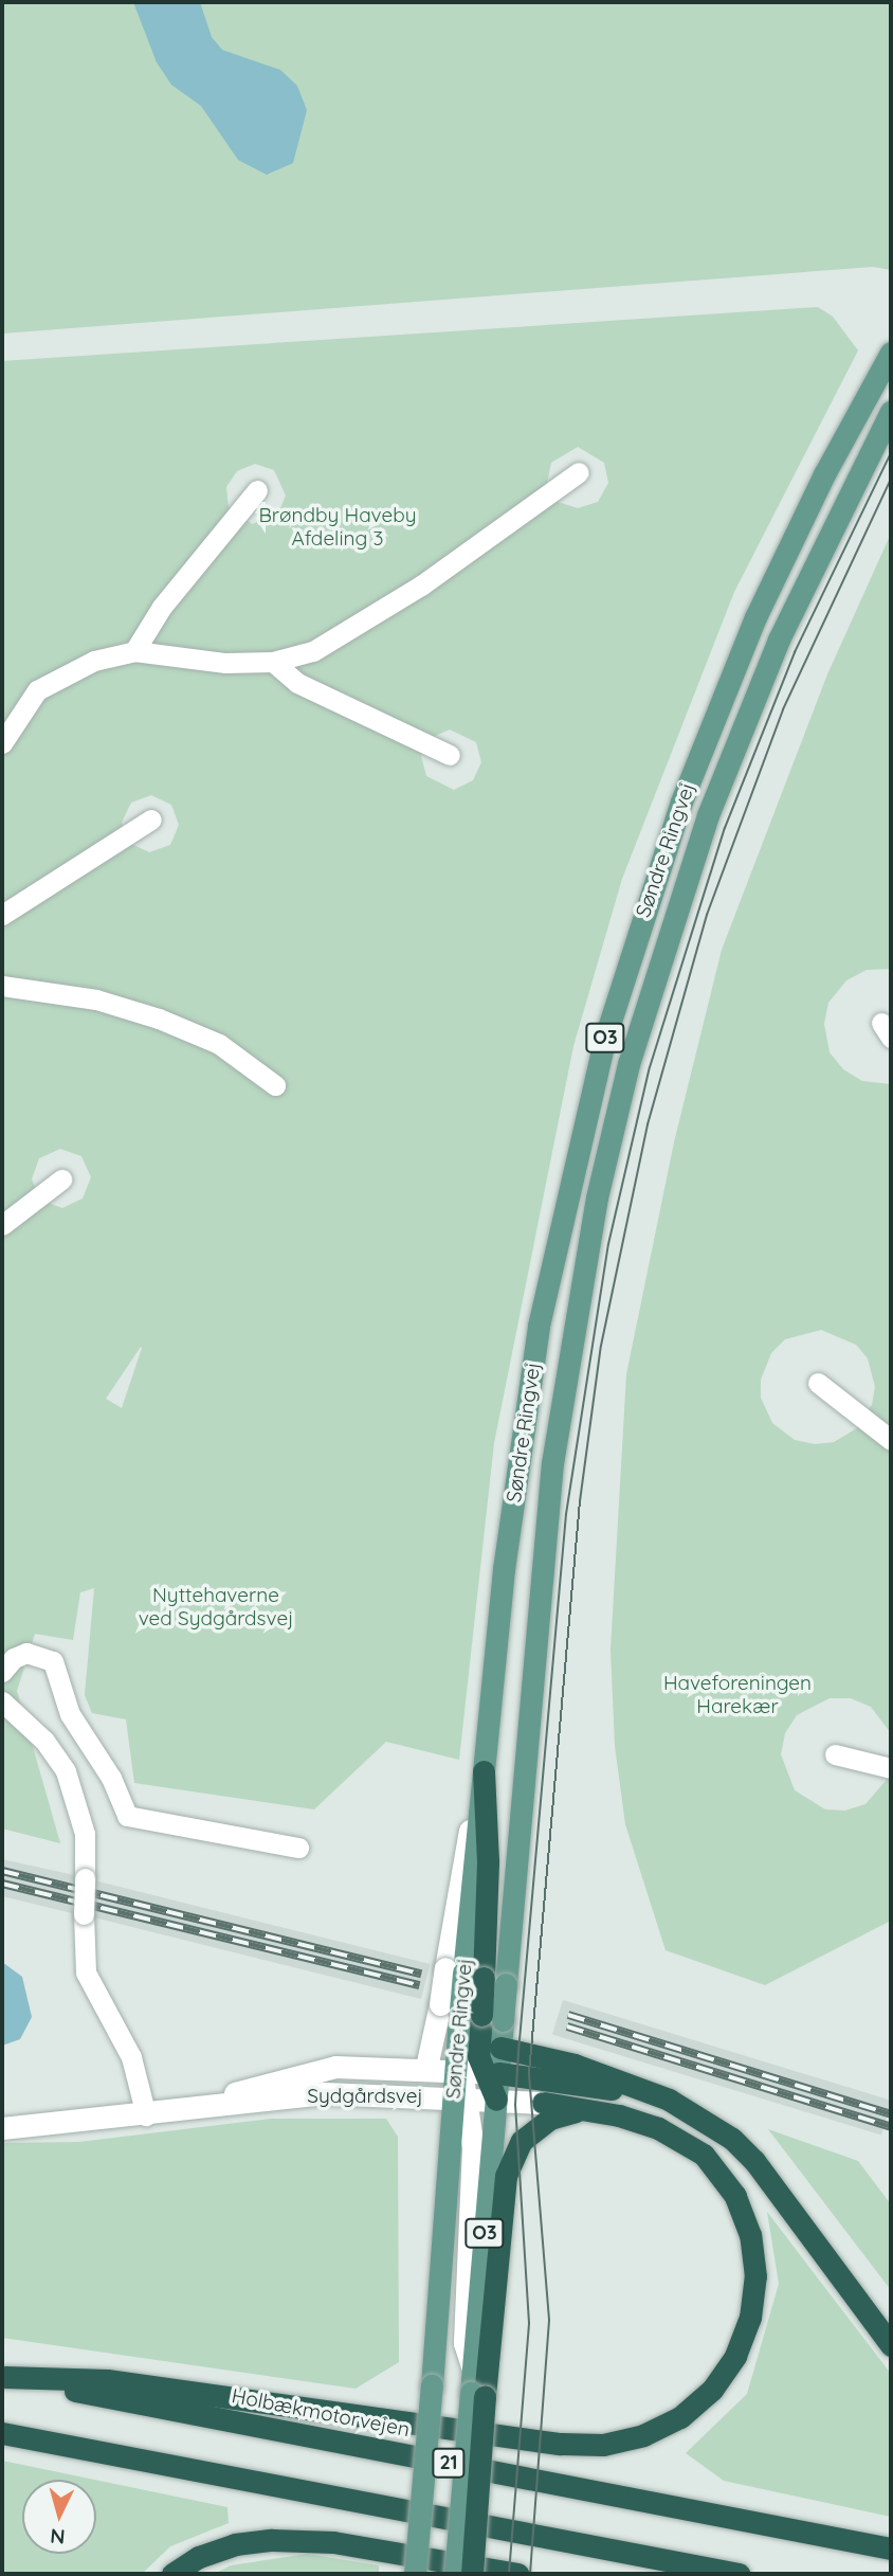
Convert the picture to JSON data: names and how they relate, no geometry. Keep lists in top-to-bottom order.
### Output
{
  "streets": {
    "highway": ["Holbækmotorvejen", "21"],
    "main road": ["Søndre Ringvej", "O3"],
    "street": ["Sydgårdsvej"]
  },
  "crossings": [
    ["Søndre Ringvej", "Sydgårdsvej"]
  ],
  "parks": ["Brøndby Haveby Afdeling 3", "Nyttehaverne ved Sydgårdsvej", "Haveforeningen Harekær"],
  "north": "bottom"
}
